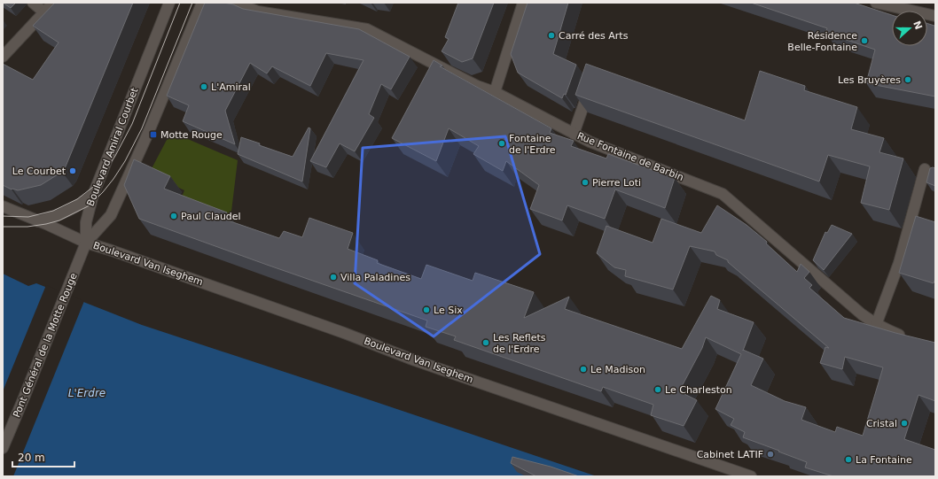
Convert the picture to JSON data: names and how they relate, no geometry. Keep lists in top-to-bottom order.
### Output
{
  "streets": {
    "street": [
      "Boulevard Amiral Courbet",
      "Rue Fontaine de Barbin",
      "Boulevard Van Iseghem",
      "Pont Général de la Motte Rouge"
    ]
  },
  "crossings": [
    ["Boulevard Amiral Courbet", "Boulevard Van Iseghem"],
    ["Boulevard Amiral Courbet", "Pont Général de la Motte Rouge"],
    ["Boulevard Van Iseghem", "Pont Général de la Motte Rouge"]
  ],
  "water": ["L'Erdre"],
  "places": {
    "other": [
      "Carré des Arts",
      "Résidence Belle-Fontaine",
      "Les Bruyères",
      "L'Amiral",
      "Fontaine de l'Erdre",
      "Le Courbet",
      "Pierre Loti",
      "Paul Claudel",
      "Villa Paladines",
      "Le Six",
      "Les Reflets de l'Erdre",
      "Le Madison",
      "Le Charleston",
      "Cristal",
      "Cabinet LATIF",
      "La Fontaine"
    ],
    "transit": ["Motte Rouge"]
  },
  "scale_bar": "20 m",
  "north": "right"
}
